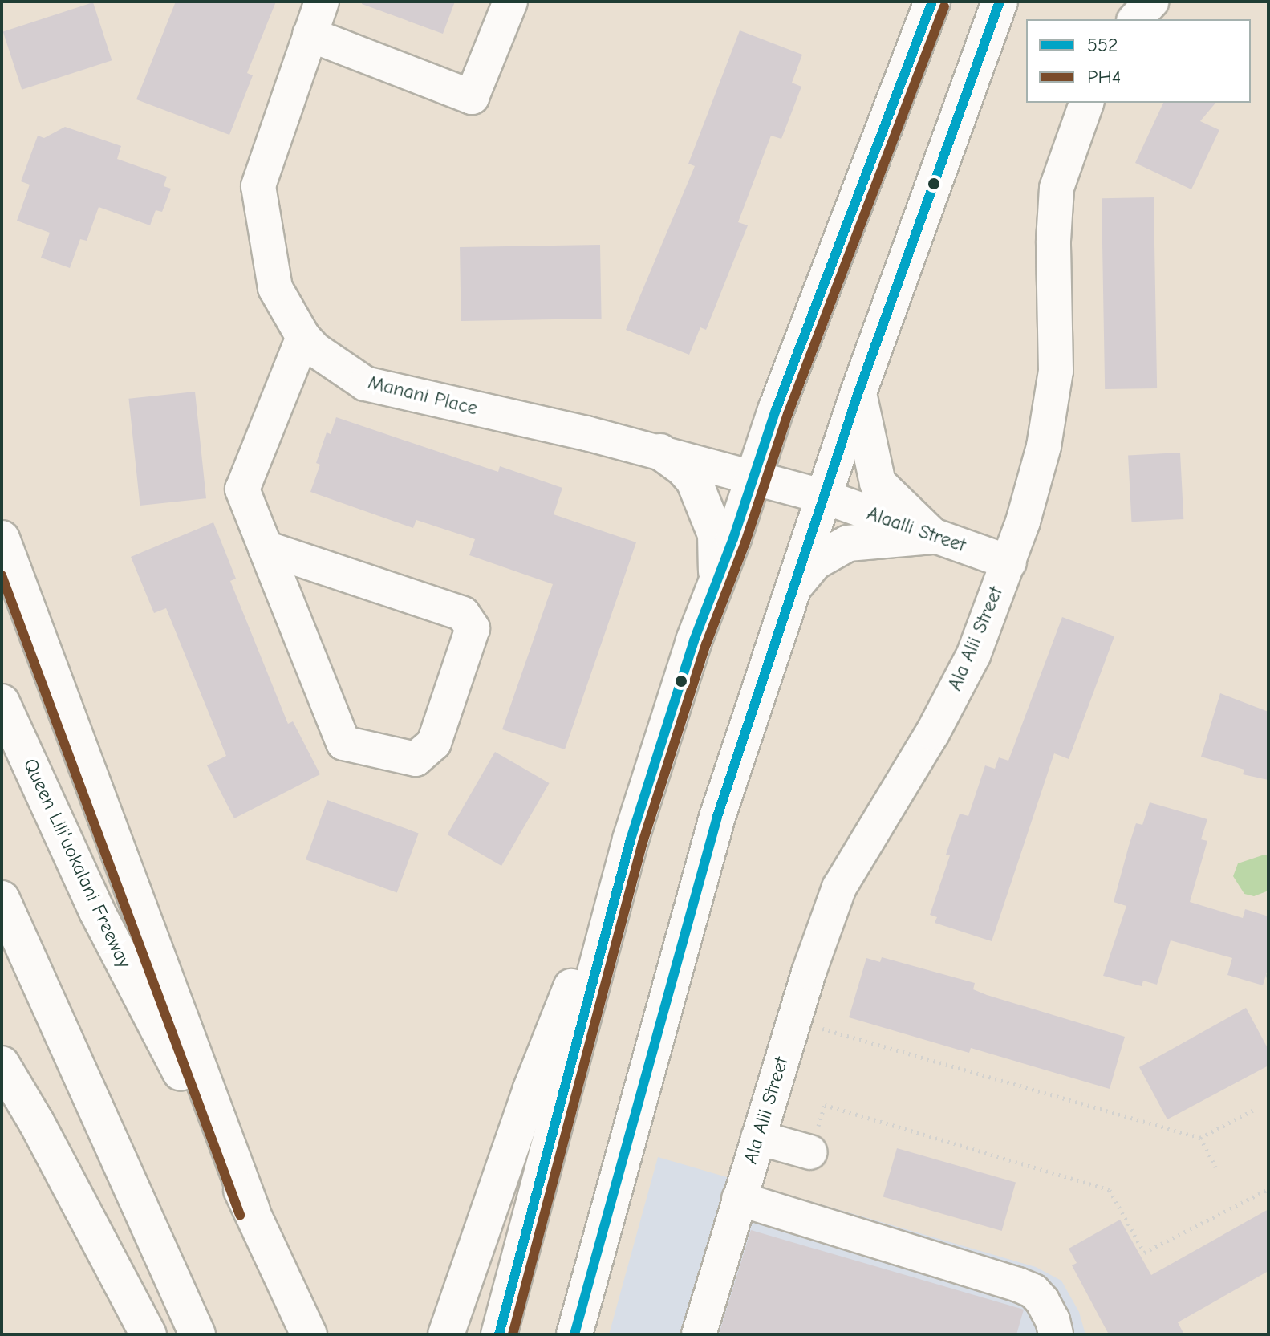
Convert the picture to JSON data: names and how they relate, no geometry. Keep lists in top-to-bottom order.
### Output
{
  "streets": {
    "main road": ["Queen Liliʻuokalani Freeway"],
    "street": ["Manani Place", "Alaalli Street", "Ala Alii Street"]
  },
  "crossings": [
    ["Manani Place", "Alaalli Street"],
    ["Alaalli Street", "Ala Alii Street"]
  ],
  "lines": ["transit line 552", "transit line PH4"],
  "legend": ["552", "PH4"]
}
